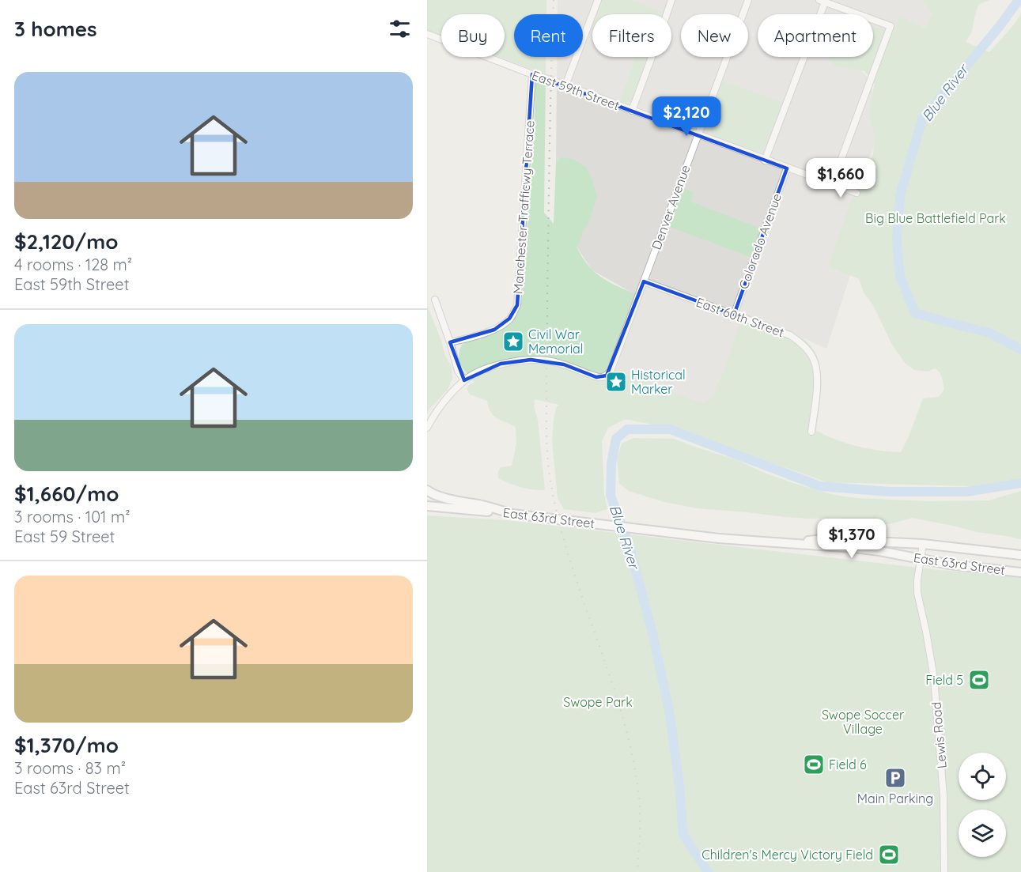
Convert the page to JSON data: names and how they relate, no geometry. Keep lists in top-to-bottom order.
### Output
{
  "streets": {
    "main road": ["East 63rd Street"],
    "street": [
      "East 59th Street",
      "Manchester Trafficwy Terrace",
      "Denver Avenue",
      "Colorado Avenue",
      "East 60th Street",
      "Lewis Road"
    ]
  },
  "crossings": [
    ["East 59th Street", "Manchester Trafficwy Terrace"],
    ["East 59th Street", "Denver Avenue"],
    ["East 59th Street", "Colorado Avenue"],
    ["Denver Avenue", "East 60th Street"],
    ["Colorado Avenue", "East 60th Street"],
    ["East 63rd Street", "Lewis Road"]
  ],
  "water": ["Blue River"],
  "parks": ["Big Blue Battlefield Park", "Swope Park", "Swope Soccer Village"],
  "places": {
    "place": ["Civil War Memorial", "Historical Marker"],
    "sports": ["Field 5", "Field 6", "Children's Mercy Victory Field"],
    "parking": ["Main Parking"]
  },
  "page": {
    "heading": "3 homes",
    "chip": [
      "Buy",
      "Rent",
      "Filters",
      "New",
      "Apartment"
    ],
    "list": [
      {
        "name": "$2,120/mo",
        "note": "4 rooms · 128 m² · East 59th Street"
      },
      {
        "name": "$1,660/mo",
        "note": "3 rooms · 101 m² · East 59 Street"
      },
      {
        "name": "$1,370/mo",
        "note": "3 rooms · 83 m² · East 63rd Street"
      }
    ],
    "price": ["$2,120", "$1,660", "$1,370"]
  }
}
